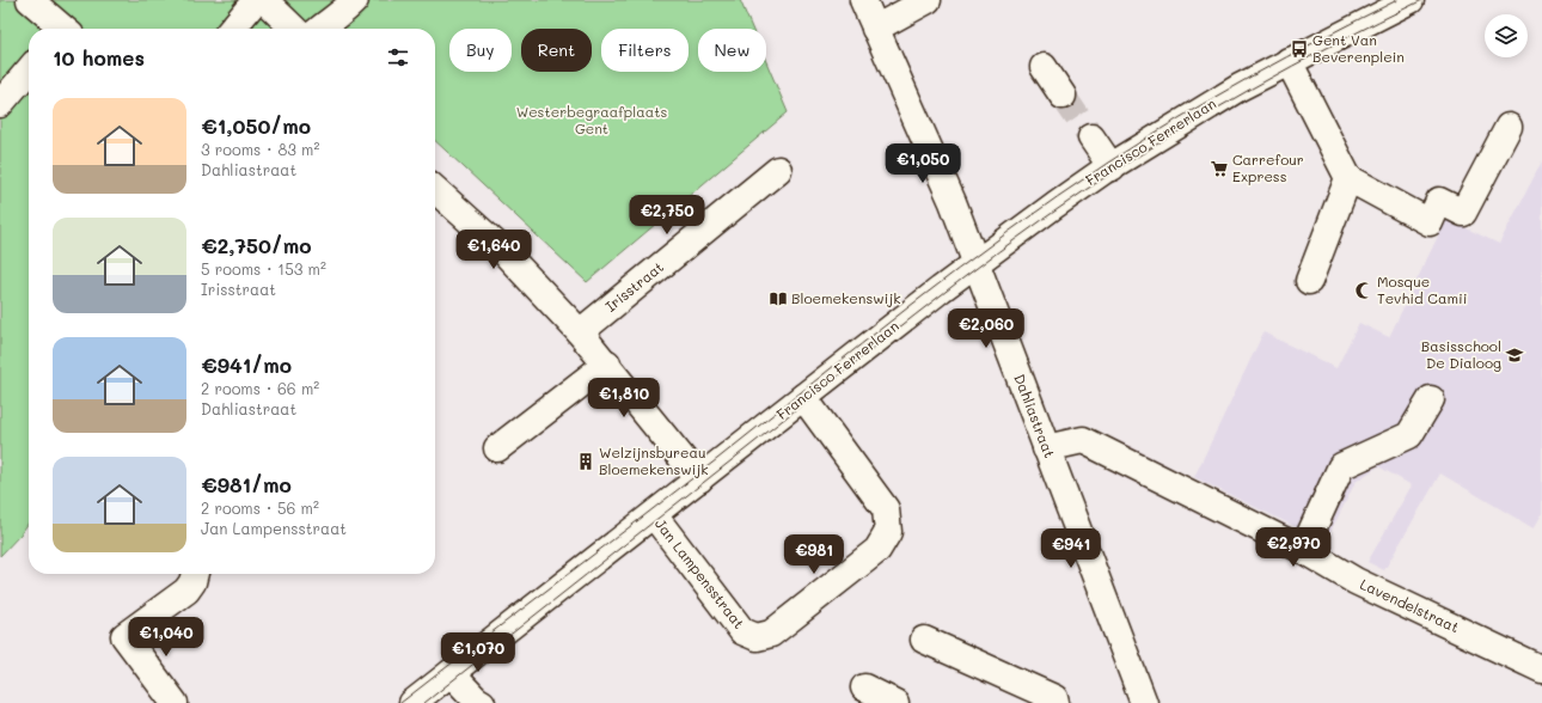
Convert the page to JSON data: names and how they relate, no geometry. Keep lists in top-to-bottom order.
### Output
{
  "streets": {
    "street": [
      "Francisco Ferrerlaan",
      "Irisstraat",
      "Dahliastraat",
      "Jan Lampensstraat",
      "Lavendelstraat"
    ]
  },
  "crossings": [
    ["Francisco Ferrerlaan", "Dahliastraat"],
    ["Francisco Ferrerlaan", "Jan Lampensstraat"],
    ["Dahliastraat", "Lavendelstraat"]
  ],
  "parks": ["Westerbegraafplaats Gent"],
  "places": {
    "bus stop": ["Gent Van Beverenplein"],
    "supermarket": ["Carrefour Express"],
    "mosque": ["Mosque Tevhid Camii"],
    "library": ["Bloemekenswijk"],
    "school or university": ["Basisschool De Dialoog"],
    "building": ["Welzijnsbureau Bloemekenswijk"]
  },
  "page": {
    "chip": [
      "Buy",
      "Rent",
      "Filters",
      "New"
    ],
    "heading": "10 homes",
    "list": [
      {
        "name": "€1,050/mo",
        "note": "3 rooms · 83 m² · Dahliastraat"
      },
      {
        "name": "€2,750/mo",
        "note": "5 rooms · 153 m² · Irisstraat"
      },
      {
        "name": "€941/mo",
        "note": "2 rooms · 66 m² · Dahliastraat"
      },
      {
        "name": "€981/mo",
        "note": "2 rooms · 56 m² · Jan Lampensstraat"
      }
    ],
    "price": [
      "€1,050",
      "€2,750",
      "€1,640",
      "€2,060",
      "€1,810",
      "€2,970",
      "€941",
      "€981",
      "€1,040",
      "€1,070"
    ]
  }
}
